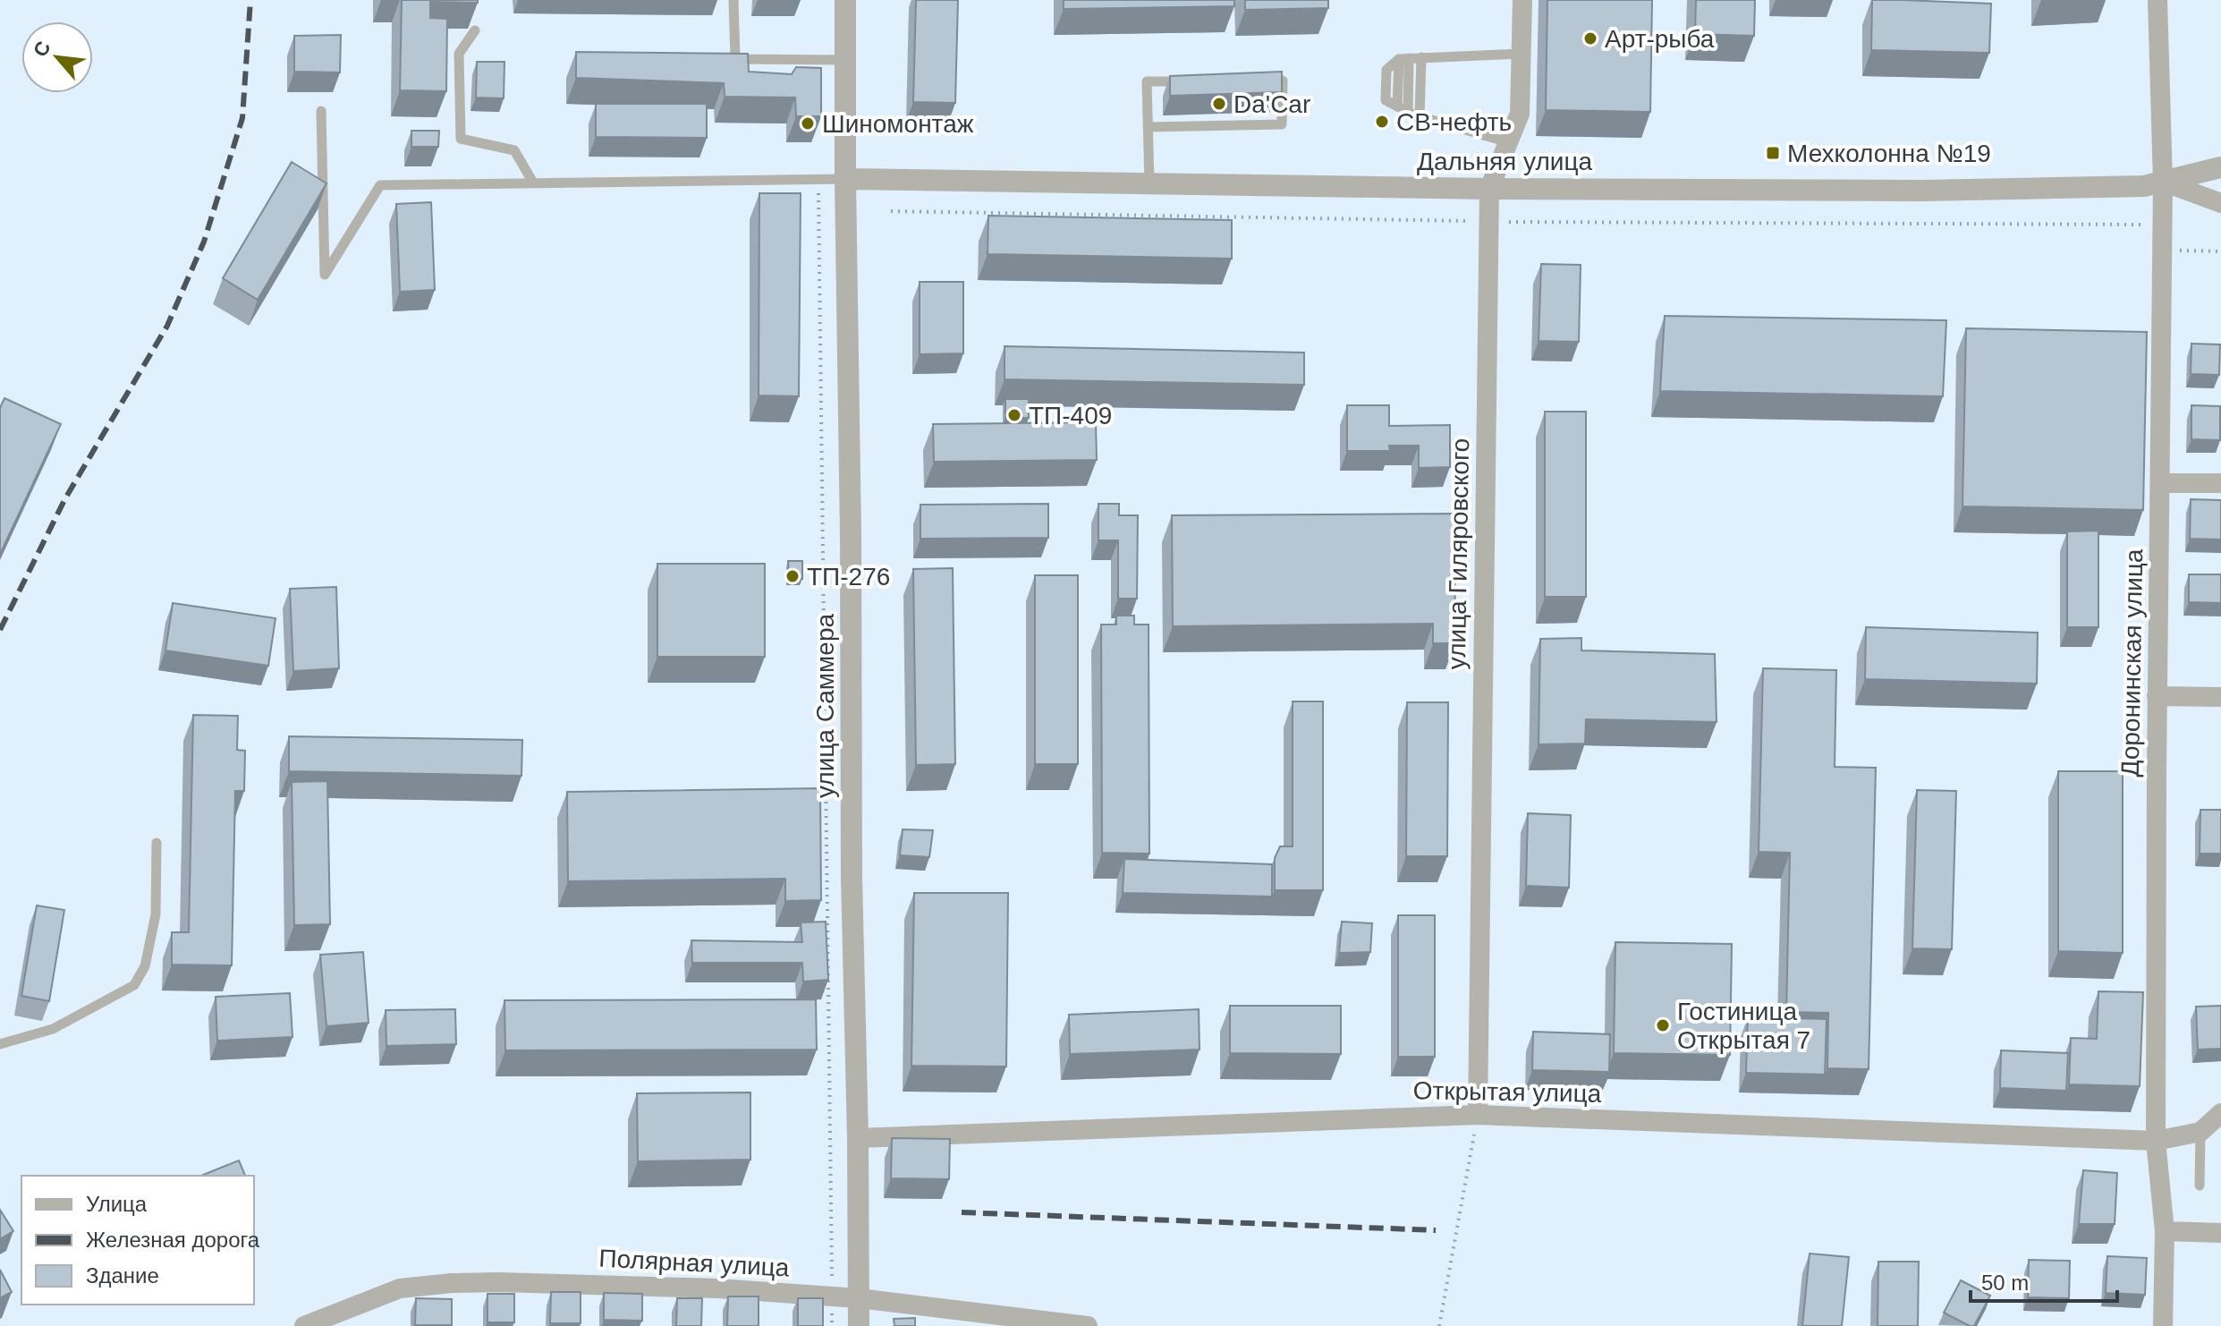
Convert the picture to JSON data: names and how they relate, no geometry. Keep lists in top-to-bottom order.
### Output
{
  "streets": {
    "street": [
      "Дальняя улица",
      "улица Гиляровского",
      "Доронинская улица",
      "улица Саммера",
      "Открытая улица",
      "Полярная улица"
    ]
  },
  "crossings": [
    ["Дальняя улица", "улица Гиляровского"],
    ["Дальняя улица", "Доронинская улица"],
    ["Дальняя улица", "улица Саммера"],
    ["улица Гиляровского", "Открытая улица"],
    ["Доронинская улица", "Открытая улица"],
    ["улица Саммера", "Открытая улица"],
    ["улица Саммера", "Полярная улица"]
  ],
  "places": {
    "other": [
      "Арт-рыба",
      "Da'Car",
      "СВ-нефть",
      "Шиномонтаж",
      "ТП-409",
      "ТП-276",
      "Гостиница Открытая 7"
    ],
    "transit": ["Мехколонна №19"]
  },
  "legend": ["Улица", "Железная дорога", "Здание"],
  "scale_bar": "50 m",
  "north": "top left"
}
